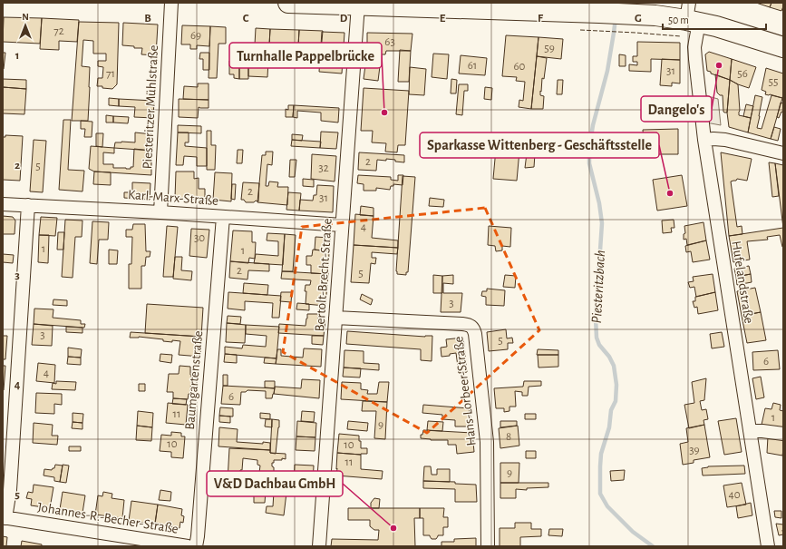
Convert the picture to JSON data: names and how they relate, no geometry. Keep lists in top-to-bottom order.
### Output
{
  "streets": {
    "street": [
      "Piesteritzer Mühlstraße",
      "Karl-Marx-Straße",
      "Bertolt-Brecht-Straße",
      "Hufelandstraße",
      "Baumgartenstraße",
      "Hans-Lorbeer-Straße",
      "Johannes-R.-Becher-Straße"
    ]
  },
  "crossings": [
    ["Piesteritzer Mühlstraße", "Karl-Marx-Straße"],
    ["Karl-Marx-Straße", "Bertolt-Brecht-Straße"],
    ["Karl-Marx-Straße", "Baumgartenstraße"],
    ["Bertolt-Brecht-Straße", "Hans-Lorbeer-Straße"]
  ],
  "water": ["Piesteritzbach"],
  "places": [
    "Dangelo's",
    "Turnhalle Pappelbrücke",
    "Sparkasse Wittenberg - Geschäftsstelle",
    "V&D Dachbau GmbH"
  ],
  "house_numbers": [
    "72",
    "69",
    "63",
    "59",
    "61",
    "60",
    "31",
    "71",
    "56",
    "55",
    "2",
    "5",
    "32",
    "2",
    "31",
    "4",
    "30",
    "1",
    "1",
    "2",
    "5",
    "3",
    "3",
    "5",
    "6",
    "4",
    "6",
    "11",
    "1",
    "9",
    "8",
    "10",
    "10",
    "39",
    "11",
    "9",
    "40"
  ],
  "scale_bar": "50 m",
  "north": "top",
  "grid": {
    "columns": [
      "B",
      "C",
      "D",
      "E",
      "F",
      "G"
    ],
    "rows": [
      "1",
      "2",
      "3",
      "4",
      "5"
    ]
  }
}
